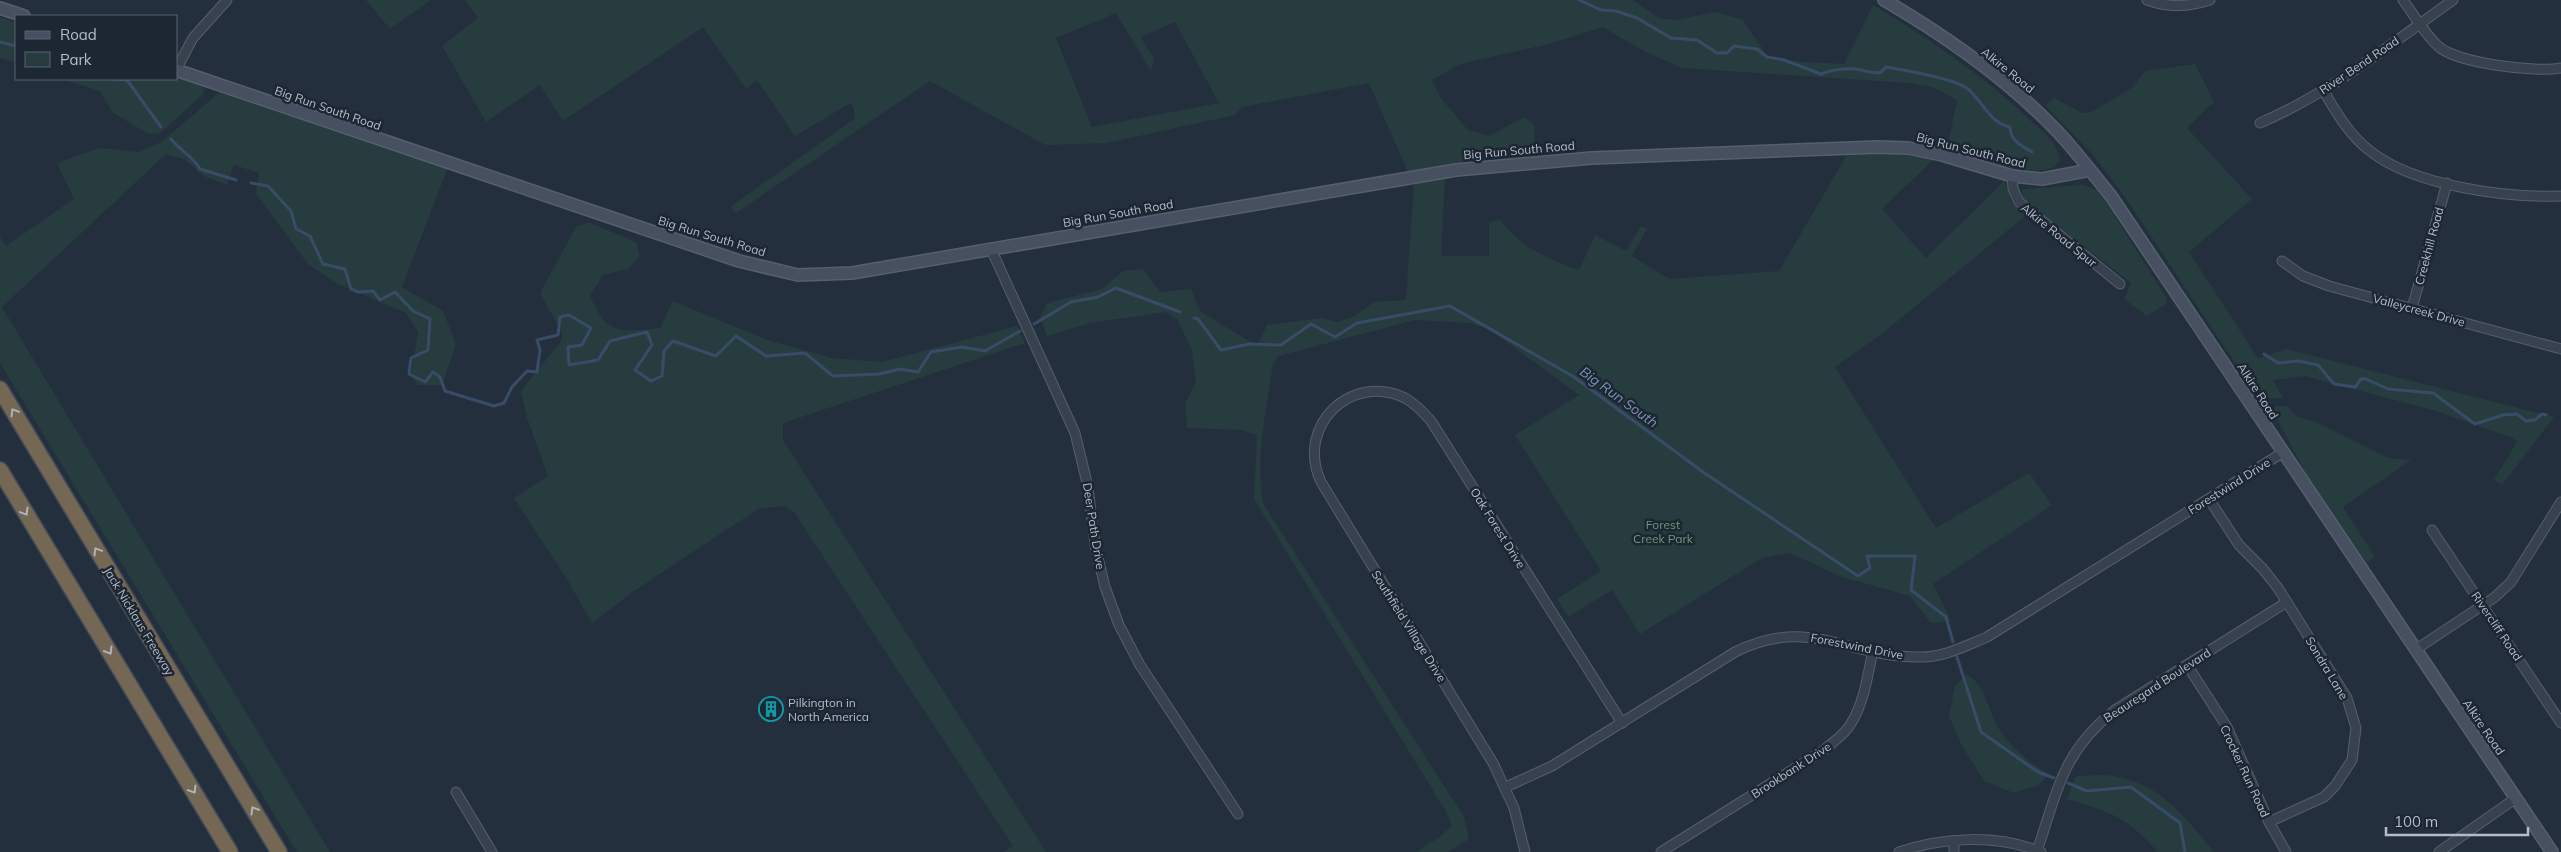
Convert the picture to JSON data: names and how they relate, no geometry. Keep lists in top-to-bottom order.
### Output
{
  "streets": {
    "highway": ["Jack Nicklaus Freeway"],
    "street": [
      "River Bend Road",
      "Alkire Road",
      "Big Run South Road",
      "Alkire Road Spur",
      "Creekhill Road",
      "Valleycreek Drive",
      "Forestwind Drive",
      "Deer Path Drive",
      "Oak Forest Drive",
      "Southfield Village Drive",
      "Rivercliff Road",
      "Sondra Lane",
      "Beauregard Boulevard",
      "Brookbank Drive",
      "Crocker Run Road"
    ]
  },
  "crossings": [
    ["Alkire Road", "Big Run South Road"],
    ["Alkire Road", "Forestwind Drive"],
    ["Big Run South Road", "Alkire Road Spur"],
    ["Big Run South Road", "Deer Path Drive"],
    ["Creekhill Road", "Valleycreek Drive"],
    ["Forestwind Drive", "Oak Forest Drive"],
    ["Forestwind Drive", "Southfield Village Drive"],
    ["Forestwind Drive", "Sondra Lane"],
    ["Forestwind Drive", "Brookbank Drive"],
    ["Oak Forest Drive", "Southfield Village Drive"],
    ["Sondra Lane", "Beauregard Boulevard"],
    ["Sondra Lane", "Crocker Run Road"],
    ["Beauregard Boulevard", "Crocker Run Road"]
  ],
  "water": ["Big Run South"],
  "parks": ["Forest Creek Park"],
  "places": {
    "building": ["Pilkington in North America"]
  },
  "legend": ["Road", "Park"],
  "scale_bar": "100 m"
}
